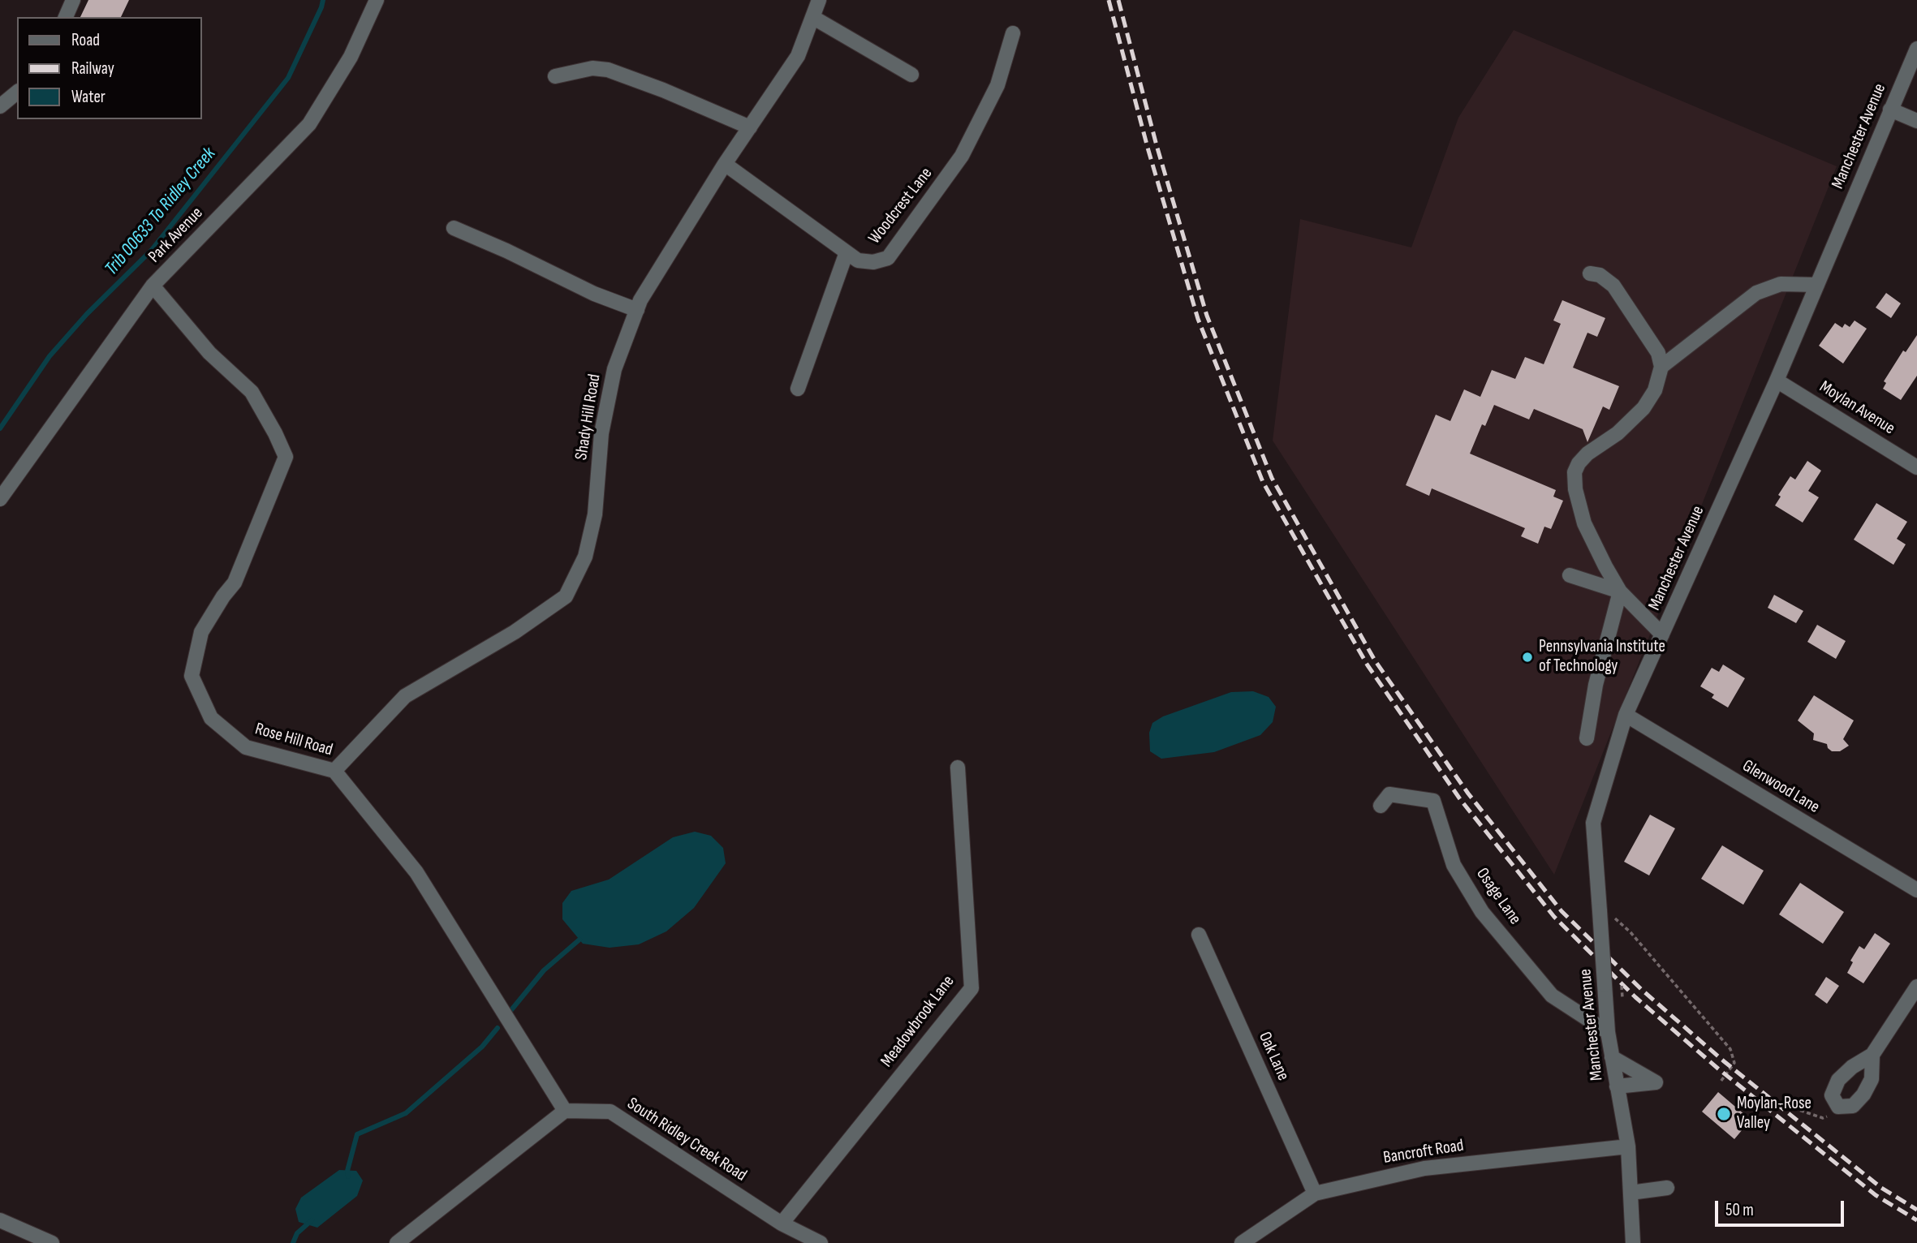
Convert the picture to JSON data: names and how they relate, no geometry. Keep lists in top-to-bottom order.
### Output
{
  "streets": {
    "street": [
      "Manchester Avenue",
      "Woodcrest Lane",
      "Park Avenue",
      "Moylan Avenue",
      "Shady Hill Road",
      "Rose Hill Road",
      "Glenwood Lane",
      "Osage Lane",
      "Meadowbrook Lane",
      "Oak Lane",
      "South Ridley Creek Road",
      "Bancroft Road"
    ]
  },
  "crossings": [
    ["Manchester Avenue", "Moylan Avenue"],
    ["Manchester Avenue", "Glenwood Lane"],
    ["Manchester Avenue", "Osage Lane"],
    ["Manchester Avenue", "Bancroft Road"],
    ["Woodcrest Lane", "Shady Hill Road"],
    ["Park Avenue", "Rose Hill Road"],
    ["Shady Hill Road", "Rose Hill Road"],
    ["Rose Hill Road", "South Ridley Creek Road"],
    ["Meadowbrook Lane", "South Ridley Creek Road"],
    ["Oak Lane", "Bancroft Road"]
  ],
  "water": ["Trib 00633 To Ridley Creek"],
  "places": ["Pennsylvania Institute of Technology", "Moylan-Rose Valley"],
  "legend": ["Road", "Railway", "Water"],
  "scale_bar": "50 m"
}
